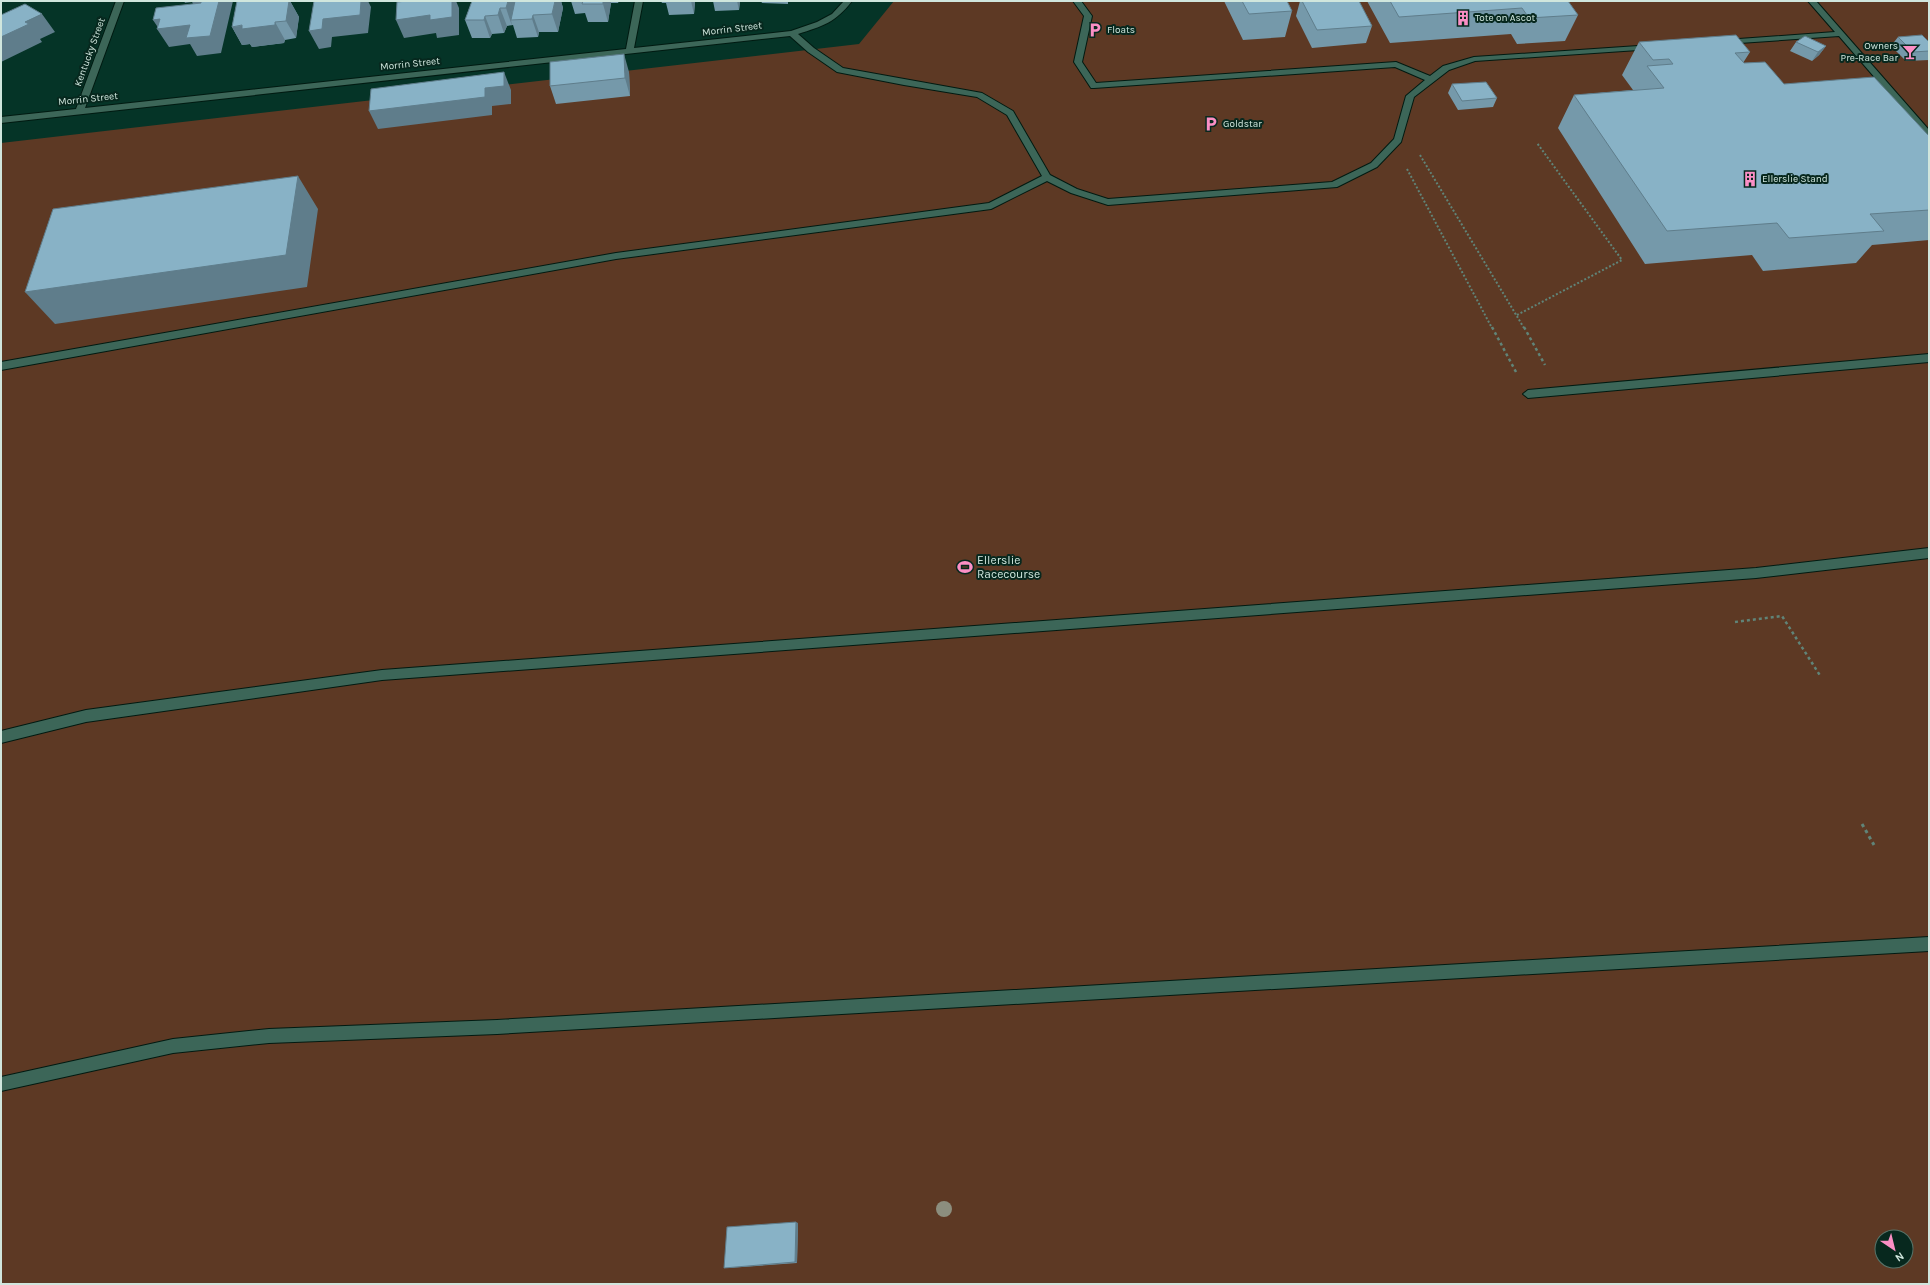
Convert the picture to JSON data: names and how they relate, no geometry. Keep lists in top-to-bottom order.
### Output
{
  "streets": {
    "street": ["Morrin Street", "Kentucky Street"]
  },
  "crossings": [
    ["Morrin Street", "Kentucky Street"]
  ],
  "places": {
    "building": ["Tote on Ascot", "Ellerslie Stand"],
    "parking": ["Floats", "Goldstar"],
    "bar": ["Owners Pre-Race Bar"],
    "sports": ["Ellerslie Racecourse"]
  },
  "north": "bottom right"
}
